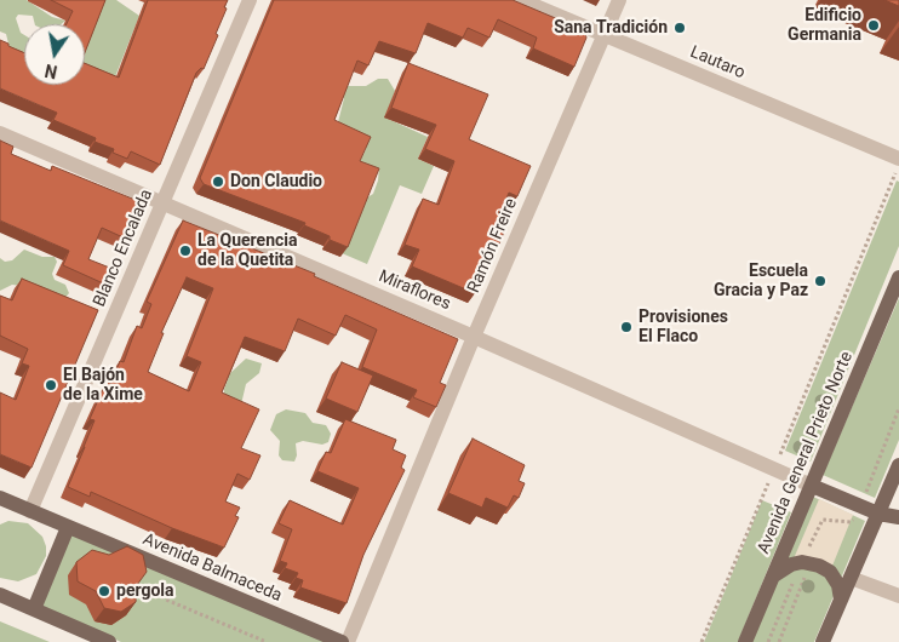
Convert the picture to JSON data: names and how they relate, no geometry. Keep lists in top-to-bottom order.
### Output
{
  "streets": {
    "main road": ["Avenida General Prieto Norte", "Avenida Balmaceda"],
    "street": [
      "Lautaro",
      "Ramón Freire",
      "Blanco Encalada",
      "Miraflores"
    ]
  },
  "crossings": [
    ["Lautaro", "Ramón Freire"],
    ["Ramón Freire", "Miraflores"],
    ["Blanco Encalada", "Miraflores"],
    ["Blanco Encalada", "Avenida Balmaceda"],
    ["Miraflores", "Avenida General Prieto Norte"]
  ],
  "places": [
    "Edificio Germania",
    "Sana Tradición",
    "Don Claudio",
    "La Querencia de la Quetita",
    "Escuela Gracia y Paz",
    "Provisiones El Flaco",
    "El Bajón de la Xime",
    "pergola"
  ],
  "north": "bottom"
}
